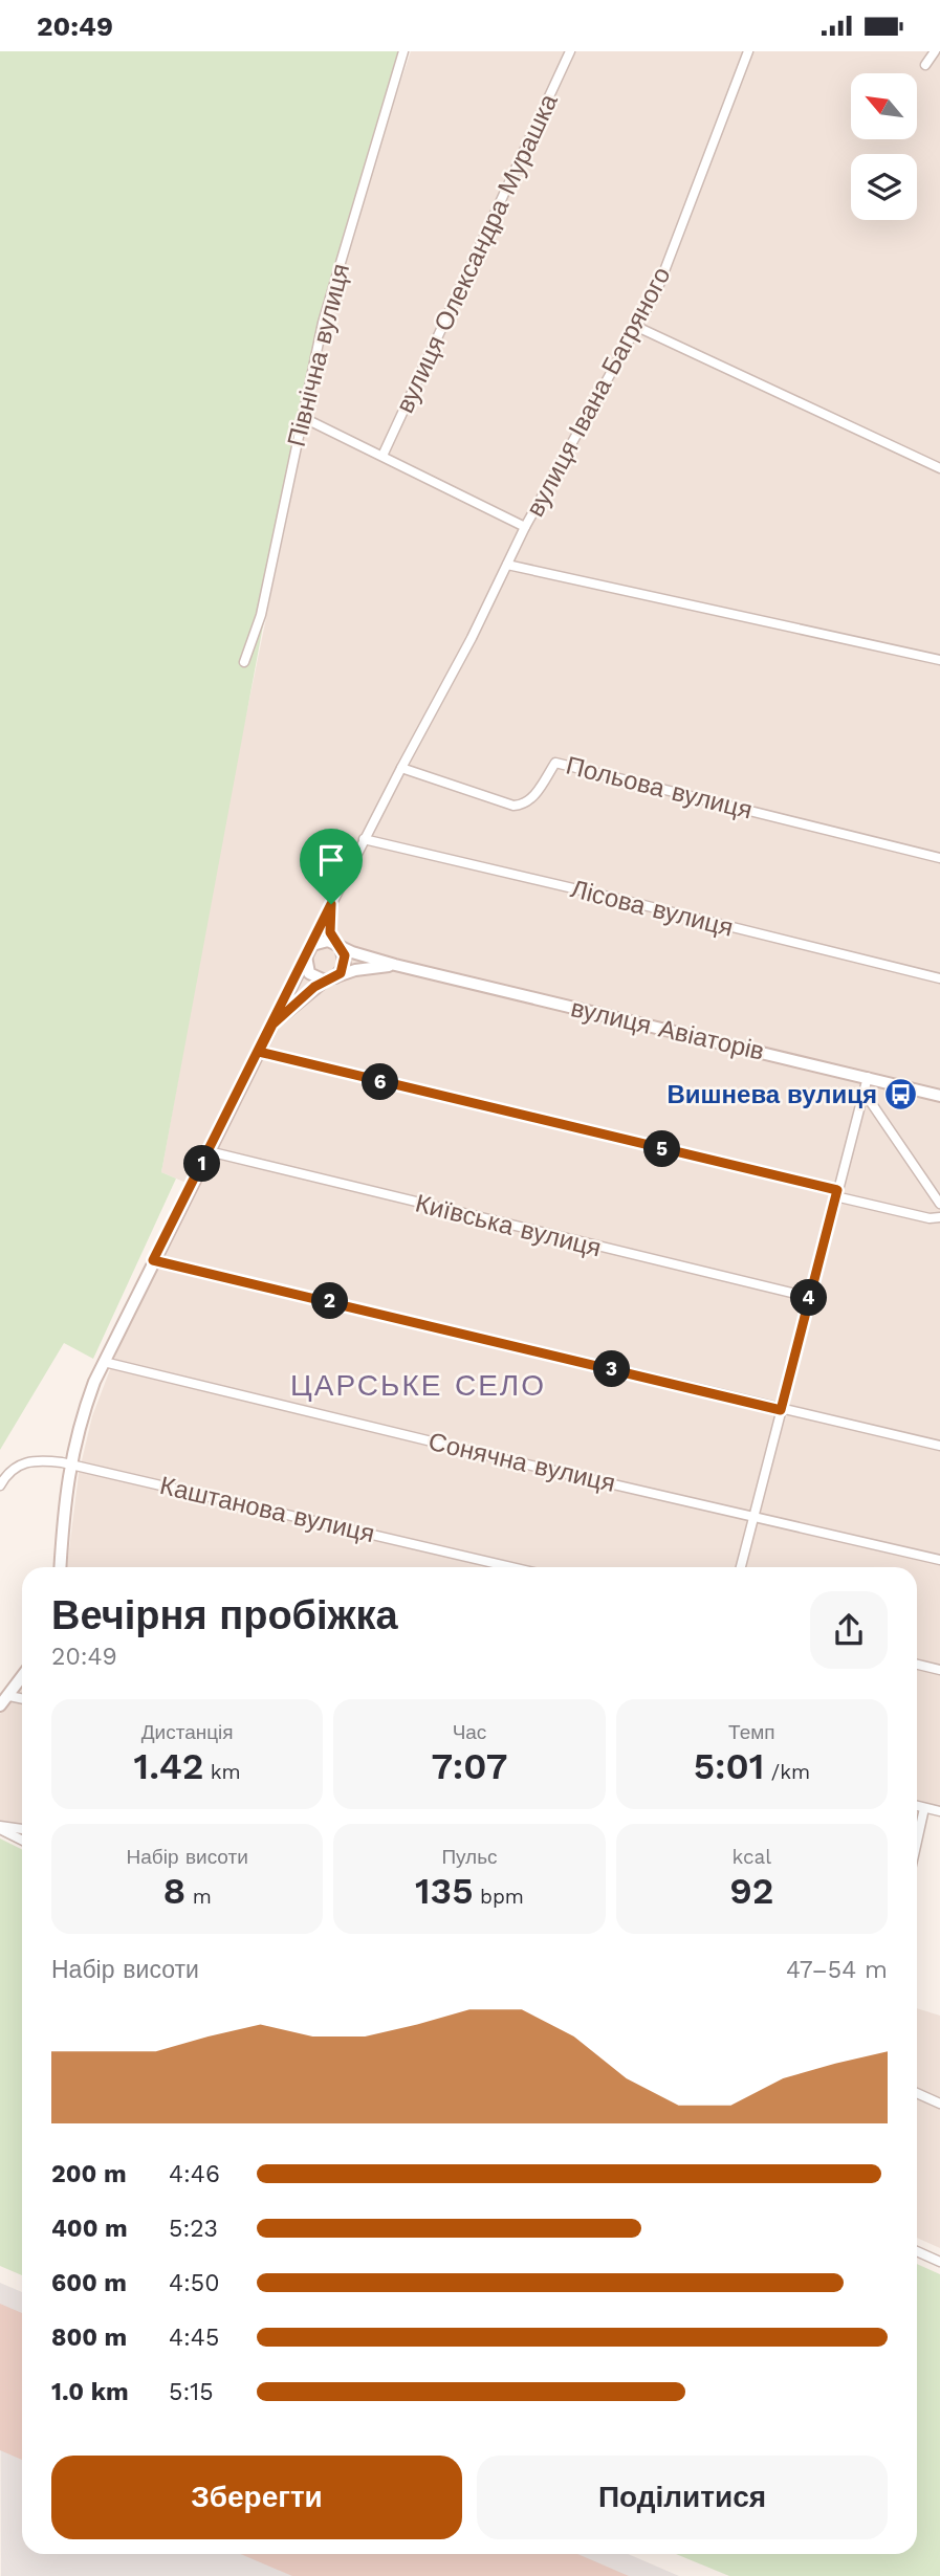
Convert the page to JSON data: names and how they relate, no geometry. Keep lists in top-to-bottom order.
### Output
{
  "streets": {
    "main road": ["вулиця Івана Багряного", "вулиця Авіаторів"],
    "street": [
      "вулиця Олександра Мурашка",
      "Північна вулиця",
      "Польова вулиця",
      "Лісова вулиця",
      "Київська вулиця",
      "Сонячна вулиця",
      "Каштанова вулиця"
    ]
  },
  "crossings": [
    ["вулиця Олександра Мурашка", "вулиця Івана Багряного"],
    ["Північна вулиця", "вулиця Івана Багряного"],
    ["вулиця Івана Багряного", "Польова вулиця"],
    ["вулиця Івана Багряного", "Лісова вулиця"],
    ["вулиця Івана Багряного", "вулиця Авіаторів"],
    ["вулиця Івана Багряного", "Київська вулиця"],
    ["вулиця Івана Багряного", "Сонячна вулиця"],
    ["вулиця Івана Багряного", "Каштанова вулиця"]
  ],
  "districts": ["ЦАРСЬКЕ СЕЛО"],
  "places": {
    "bus stop": ["Вишнева вулиця"]
  },
  "north": "top left",
  "page": {
    "status": "20:49",
    "pins": [
      "6",
      "5",
      "1",
      "4",
      "2",
      "3"
    ],
    "heading": ["Вечірня пробіжка", "20:49"],
    "stats": [
      ["Дистанція", "1.42 km"],
      ["Час", "7:07"],
      ["Темп", "5:01 /km"],
      ["Набір висоти", "8 m"],
      ["Пульс", "135 bpm"],
      ["kcal", "92"]
    ],
    "chart": ["Набір висоти", "47–54 m"],
    "list": [
      {
        "name": "200 m",
        "note": "4:46"
      },
      {
        "name": "400 m",
        "note": "5:23"
      },
      {
        "name": "600 m",
        "note": "4:50"
      },
      {
        "name": "800 m",
        "note": "4:45"
      },
      {
        "name": "1.0 km",
        "note": "5:15"
      }
    ],
    "buttons": ["Зберегти", "Поділитися"]
  }
}
